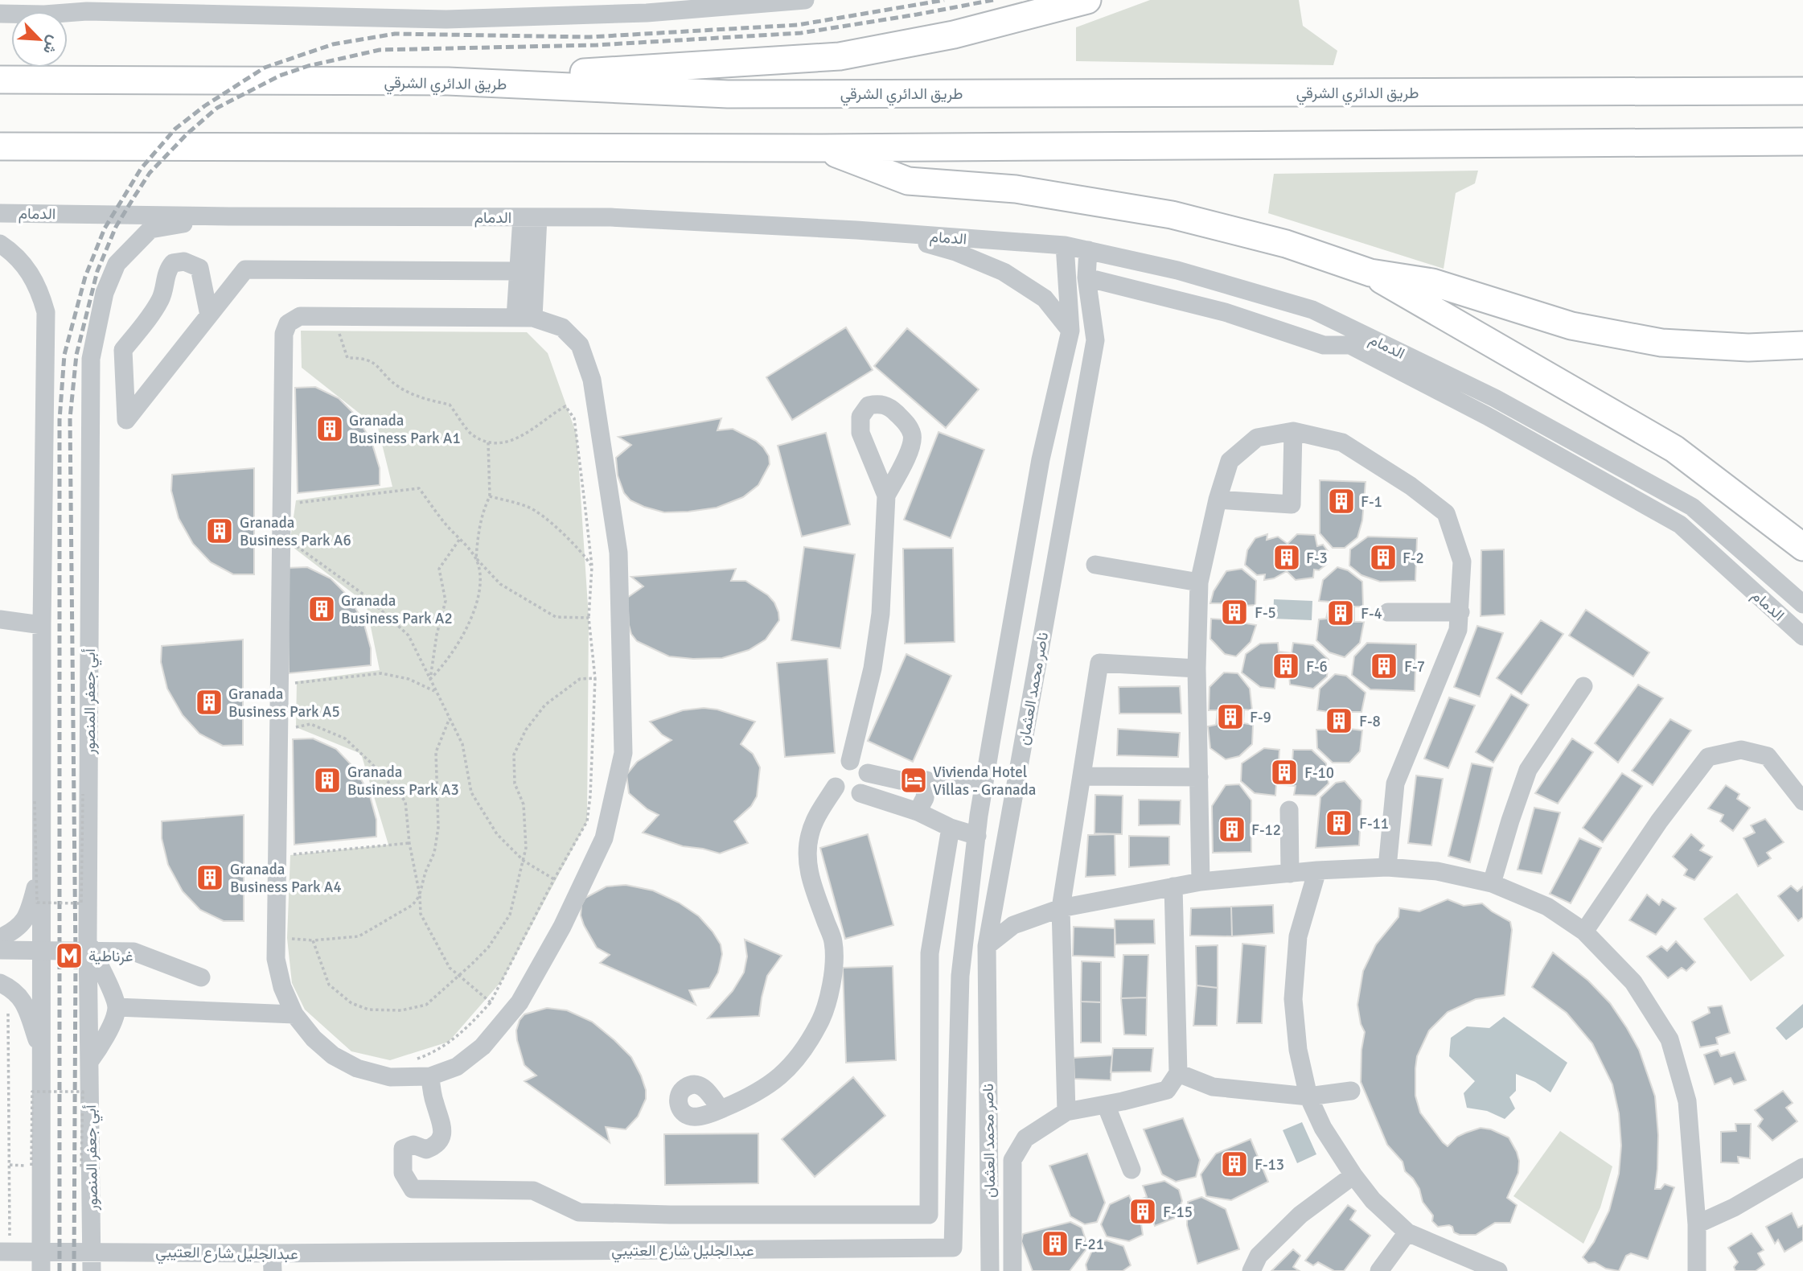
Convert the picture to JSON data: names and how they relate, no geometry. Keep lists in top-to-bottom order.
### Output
{
  "streets": {
    "highway": ["طريق الدائري الشرقي"],
    "street": [
      "الدمام",
      "ناصر محمد العثمان",
      "أبي جعفر المنصور",
      "عبدالجليل شارع العتيبي"
    ]
  },
  "crossings": [
    ["الدمام", "ناصر محمد العثمان"],
    ["الدمام", "أبي جعفر المنصور"],
    ["أبي جعفر المنصور", "عبدالجليل شارع العتيبي"]
  ],
  "places": {
    "building": [
      "Granada Business Park A1",
      "F-1",
      "Granada Business Park A6",
      "F-3",
      "F-2",
      "Granada Business Park A2",
      "F-5",
      "F-4",
      "F-6",
      "F-7",
      "Granada Business Park A5",
      "F-9",
      "F-8",
      "F-10",
      "Granada Business Park A3",
      "F-11",
      "F-12",
      "Granada Business Park A4",
      "F-13",
      "F-15",
      "F-21"
    ],
    "hotel": ["Vivienda Hotel Villas - Granada"],
    "metro station": ["غرناطية"]
  },
  "north": "bottom right"
}
